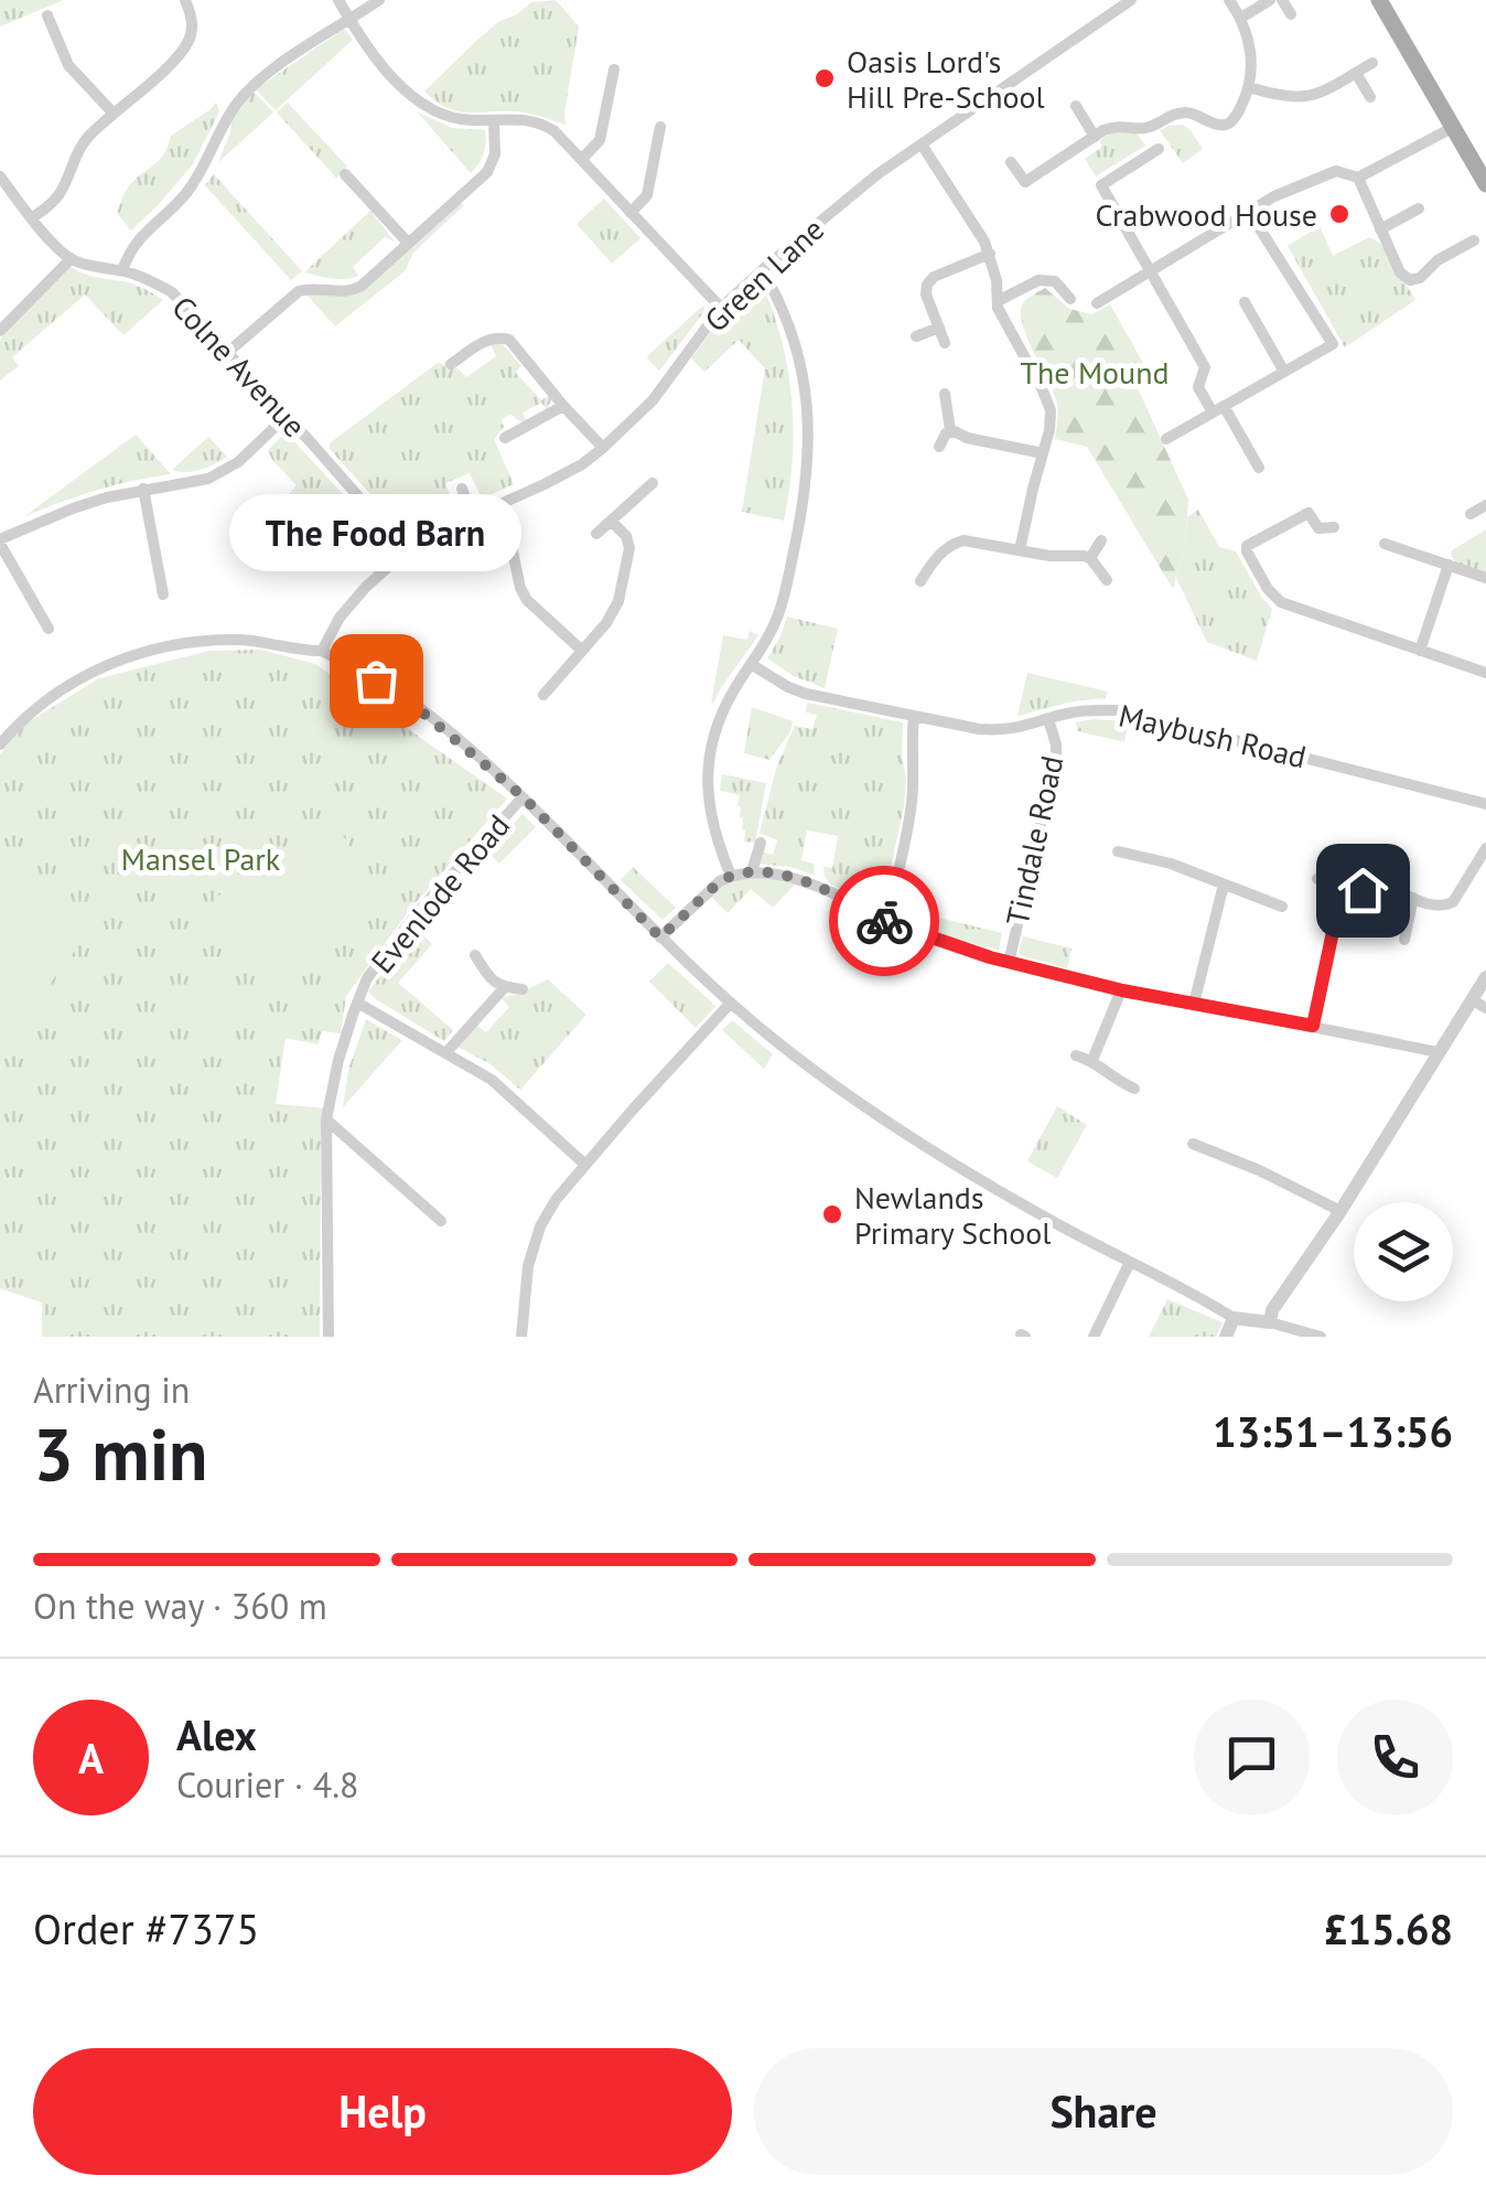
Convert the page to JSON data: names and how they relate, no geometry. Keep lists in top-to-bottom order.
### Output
{
  "streets": {
    "street": [
      "Green Lane",
      "Colne Avenue",
      "Maybush Road",
      "Tindale Road",
      "Evenlode Road"
    ]
  },
  "crossings": [
    ["Green Lane", "Colne Avenue"],
    ["Maybush Road", "Tindale Road"]
  ],
  "parks": ["The Mound", "Mansel Park"],
  "places": [
    "Oasis Lord's Hill Pre-School",
    "Crabwood House",
    "The Food Barn",
    "Newlands Primary School"
  ],
  "page": {
    "bubble": "The Food Barn",
    "heading": ["3 min", "Arriving in", "13:51–13:56"],
    "panel": [
      "Alex",
      "Courier · 4.8",
      "Order #7375",
      "£15.68"
    ],
    "bar": "On the way · 360 m",
    "round": "A",
    "buttons": ["Help", "Share"]
  }
}
